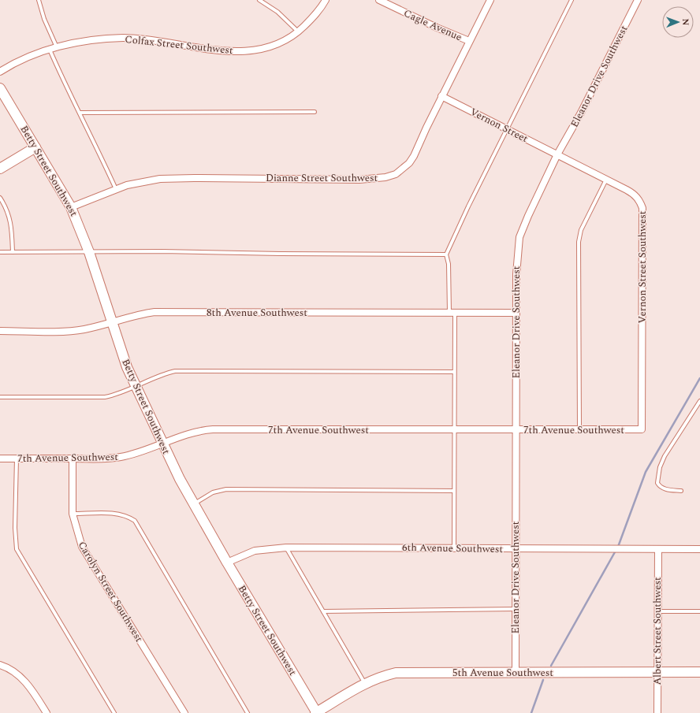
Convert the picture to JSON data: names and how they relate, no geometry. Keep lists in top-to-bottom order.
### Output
{
  "streets": {
    "street": [
      "Cagle Avenue",
      "Colfax Street Southwest",
      "Eleanor Drive Southwest",
      "Vernon Street",
      "Betty Street Southwest",
      "Dianne Street Southwest",
      "Vernon Street Southwest",
      "8th Avenue Southwest",
      "7th Avenue Southwest",
      "6th Avenue Southwest",
      "Carolyn Street Southwest",
      "Albert Street Southwest",
      "5th Avenue Southwest"
    ]
  },
  "crossings": [
    ["Cagle Avenue", "Dianne Street Southwest"],
    ["Eleanor Drive Southwest", "Vernon Street"],
    ["Eleanor Drive Southwest", "Vernon Street Southwest"],
    ["Eleanor Drive Southwest", "8th Avenue Southwest"],
    ["Eleanor Drive Southwest", "7th Avenue Southwest"],
    ["Eleanor Drive Southwest", "6th Avenue Southwest"],
    ["Eleanor Drive Southwest", "5th Avenue Southwest"],
    ["Vernon Street", "Dianne Street Southwest"],
    ["Vernon Street", "Vernon Street Southwest"],
    ["Betty Street Southwest", "Dianne Street Southwest"],
    ["Betty Street Southwest", "8th Avenue Southwest"],
    ["Betty Street Southwest", "7th Avenue Southwest"],
    ["Betty Street Southwest", "6th Avenue Southwest"],
    ["Betty Street Southwest", "5th Avenue Southwest"],
    ["Vernon Street Southwest", "7th Avenue Southwest"],
    ["7th Avenue Southwest", "Carolyn Street Southwest"],
    ["6th Avenue Southwest", "Albert Street Southwest"],
    ["Albert Street Southwest", "5th Avenue Southwest"]
  ],
  "north": "right"
}
